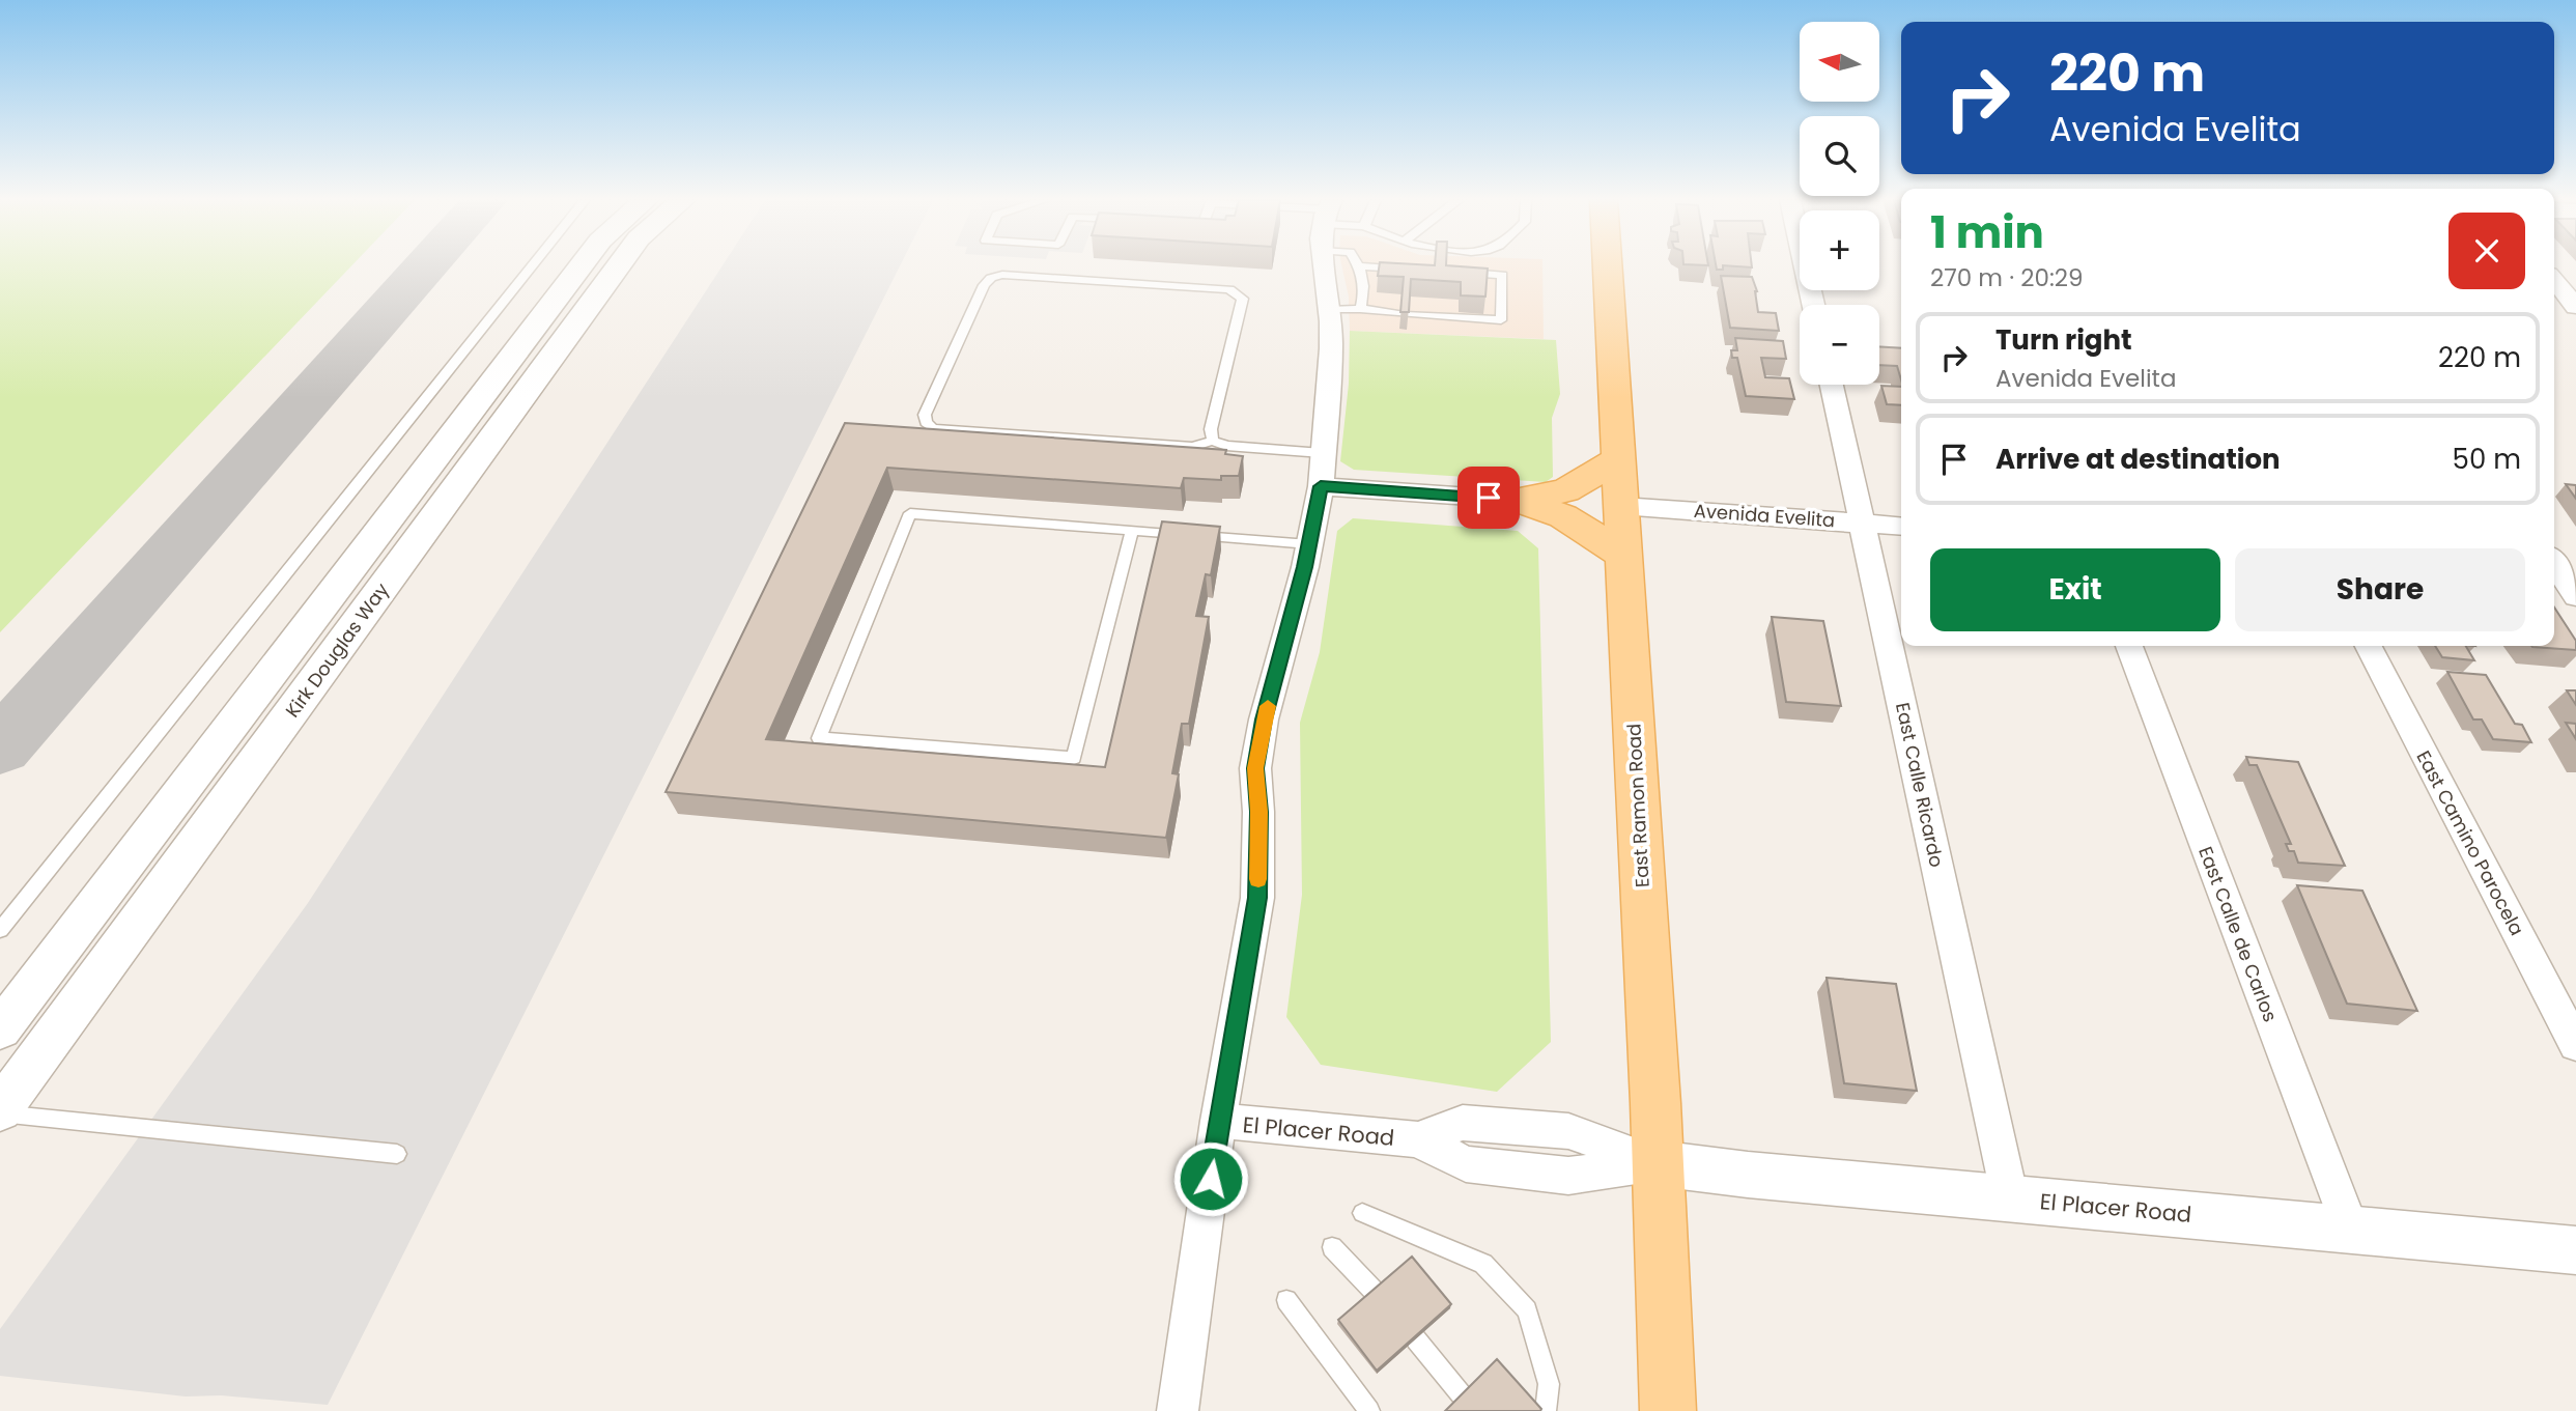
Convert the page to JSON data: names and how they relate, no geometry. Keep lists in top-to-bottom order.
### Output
{
  "streets": {
    "main road": ["East Ramon Road"],
    "street": [
      "Avenida Evelita",
      "Kirk Douglas Way",
      "East Calle Ricardo",
      "East Camino Parocela",
      "East Calle de Carlos",
      "El Placer Road"
    ]
  },
  "crossings": [
    ["Avenida Evelita", "East Calle Ricardo"],
    ["Avenida Evelita", "East Ramon Road"],
    ["East Calle Ricardo", "El Placer Road"],
    ["East Ramon Road", "El Placer Road"],
    ["East Calle de Carlos", "El Placer Road"]
  ],
  "north": "left",
  "page": {
    "map_buttons": ["+", "−"],
    "turn": ["220 m", "Avenida Evelita"],
    "heading": ["1 min", "270 m · 20:29"],
    "list": [
      {
        "name": "Turn right",
        "note": "Avenida Evelita",
        "value": "220 m"
      },
      {
        "name": "Arrive at destination",
        "value": "50 m"
      }
    ],
    "buttons": ["Exit", "Share"]
  }
}
